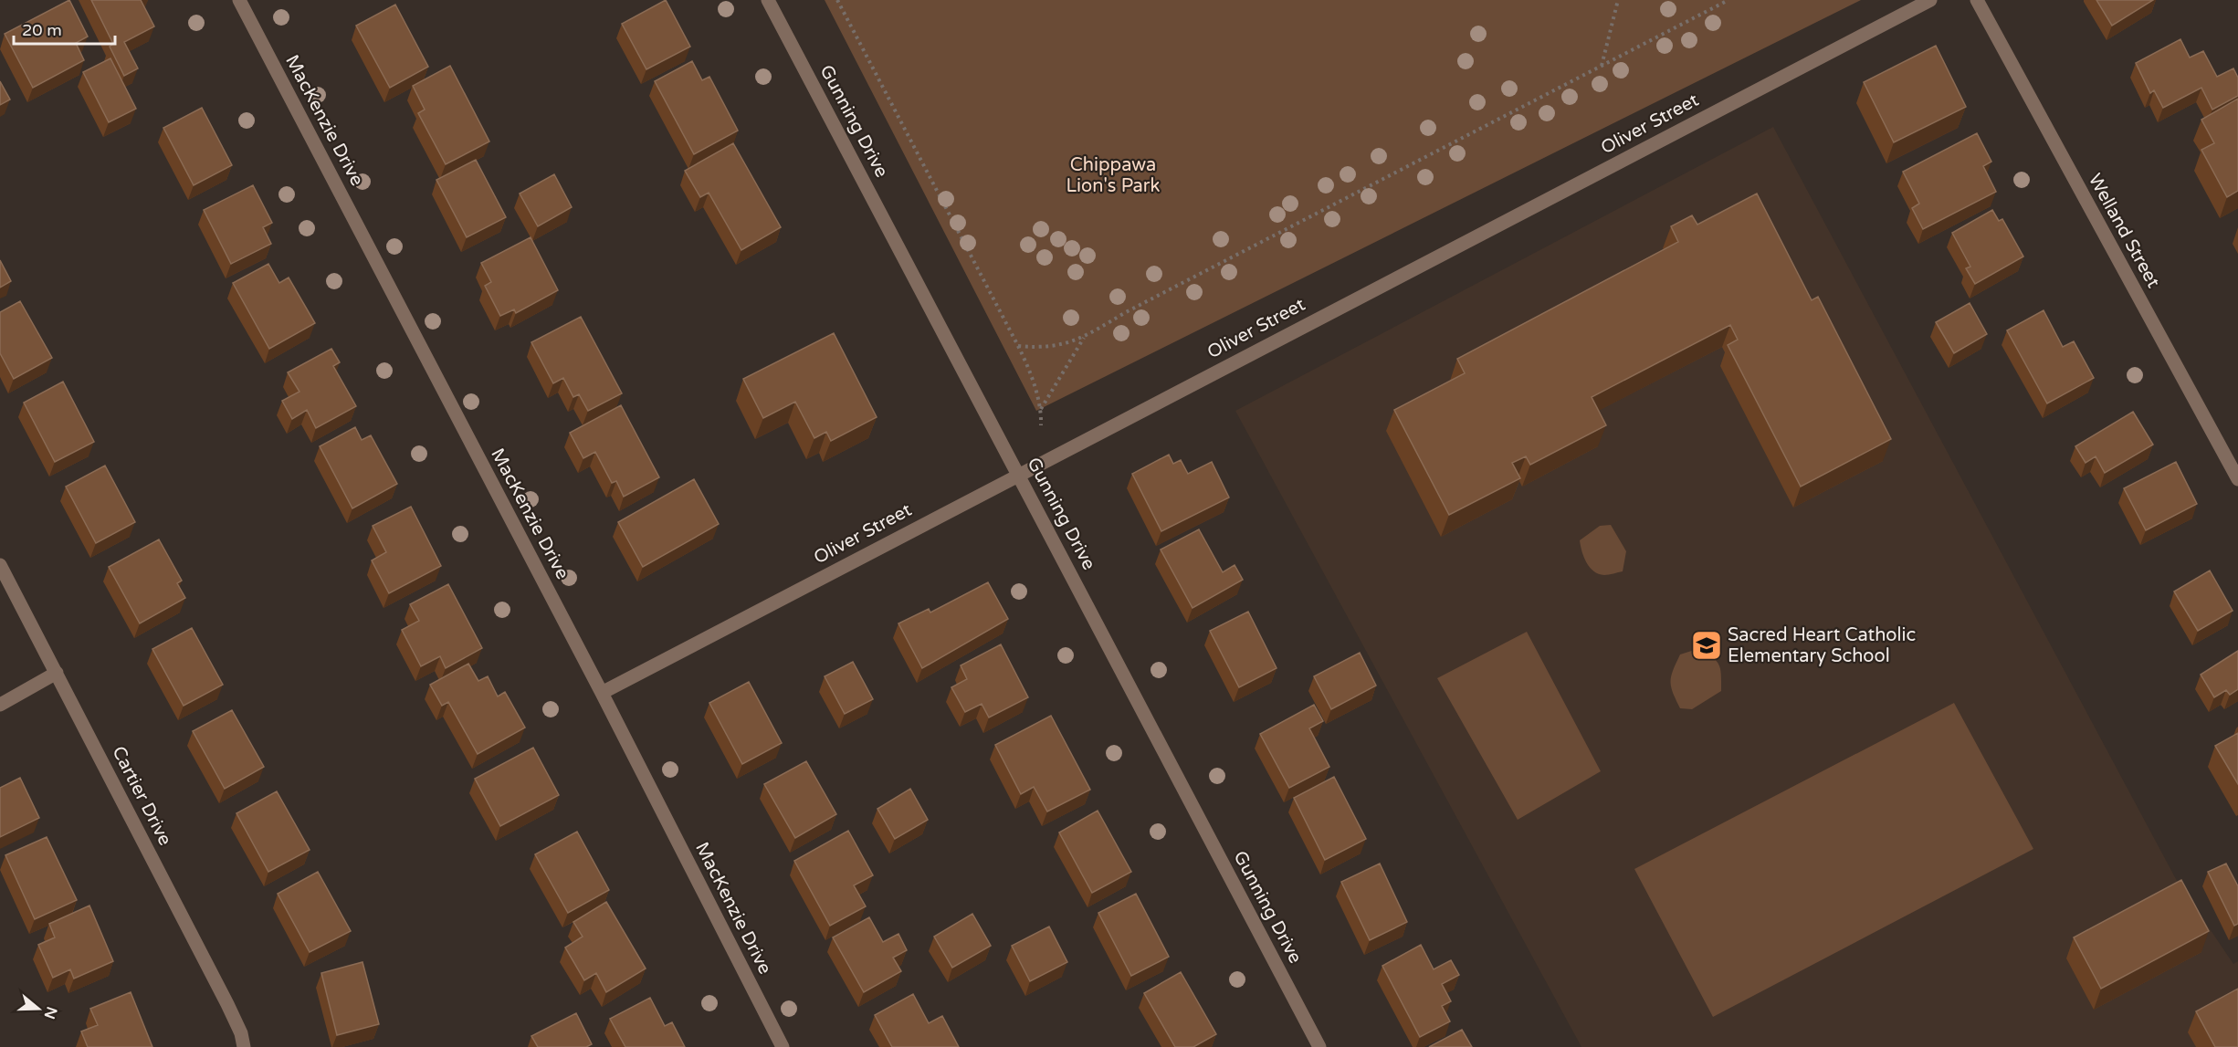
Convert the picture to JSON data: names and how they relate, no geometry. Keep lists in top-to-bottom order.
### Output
{
  "streets": {
    "street": [
      "MacKenzie Drive",
      "Gunning Drive",
      "Oliver Street",
      "Welland Street",
      "Cartier Drive"
    ]
  },
  "crossings": [
    ["MacKenzie Drive", "Oliver Street"],
    ["Gunning Drive", "Oliver Street"]
  ],
  "parks": ["Chippawa Lion's Park"],
  "places": {
    "school or university": ["Sacred Heart Catholic Elementary School"]
  },
  "scale_bar": "20 m",
  "north": "right"
}
